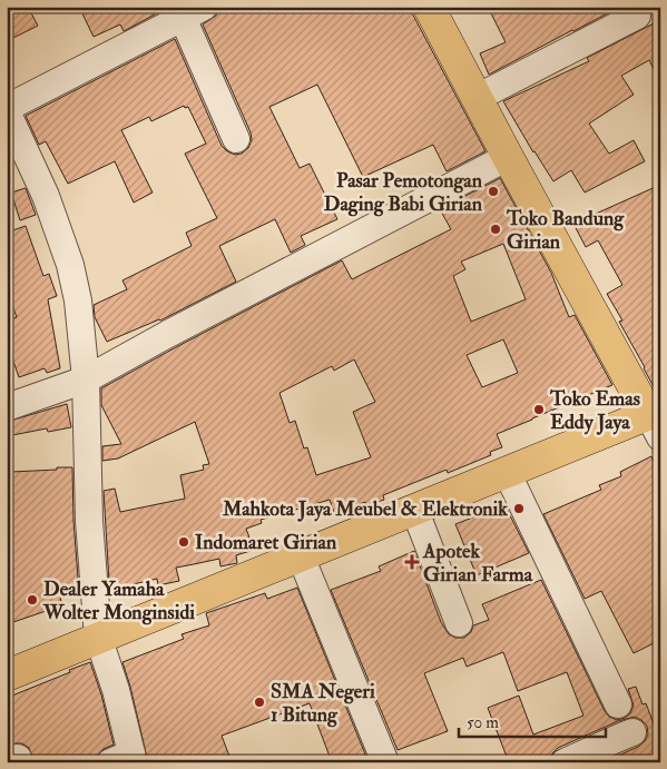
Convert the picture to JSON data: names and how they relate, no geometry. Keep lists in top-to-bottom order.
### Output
{
  "places": {
    "other": [
      "Pasar Pemotongan Daging Babi Girian",
      "Toko Bandung Girian",
      "Toko Emas Eddy Jaya",
      "Mahkota Jaya Meubel & Elektronik",
      "Indomaret Girian",
      "Dealer Yamaha Wolter Monginsidi",
      "SMA Negeri 1 Bitung"
    ],
    "health": ["Apotek Girian Farma"]
  },
  "scale_bar": "50 m"
}
